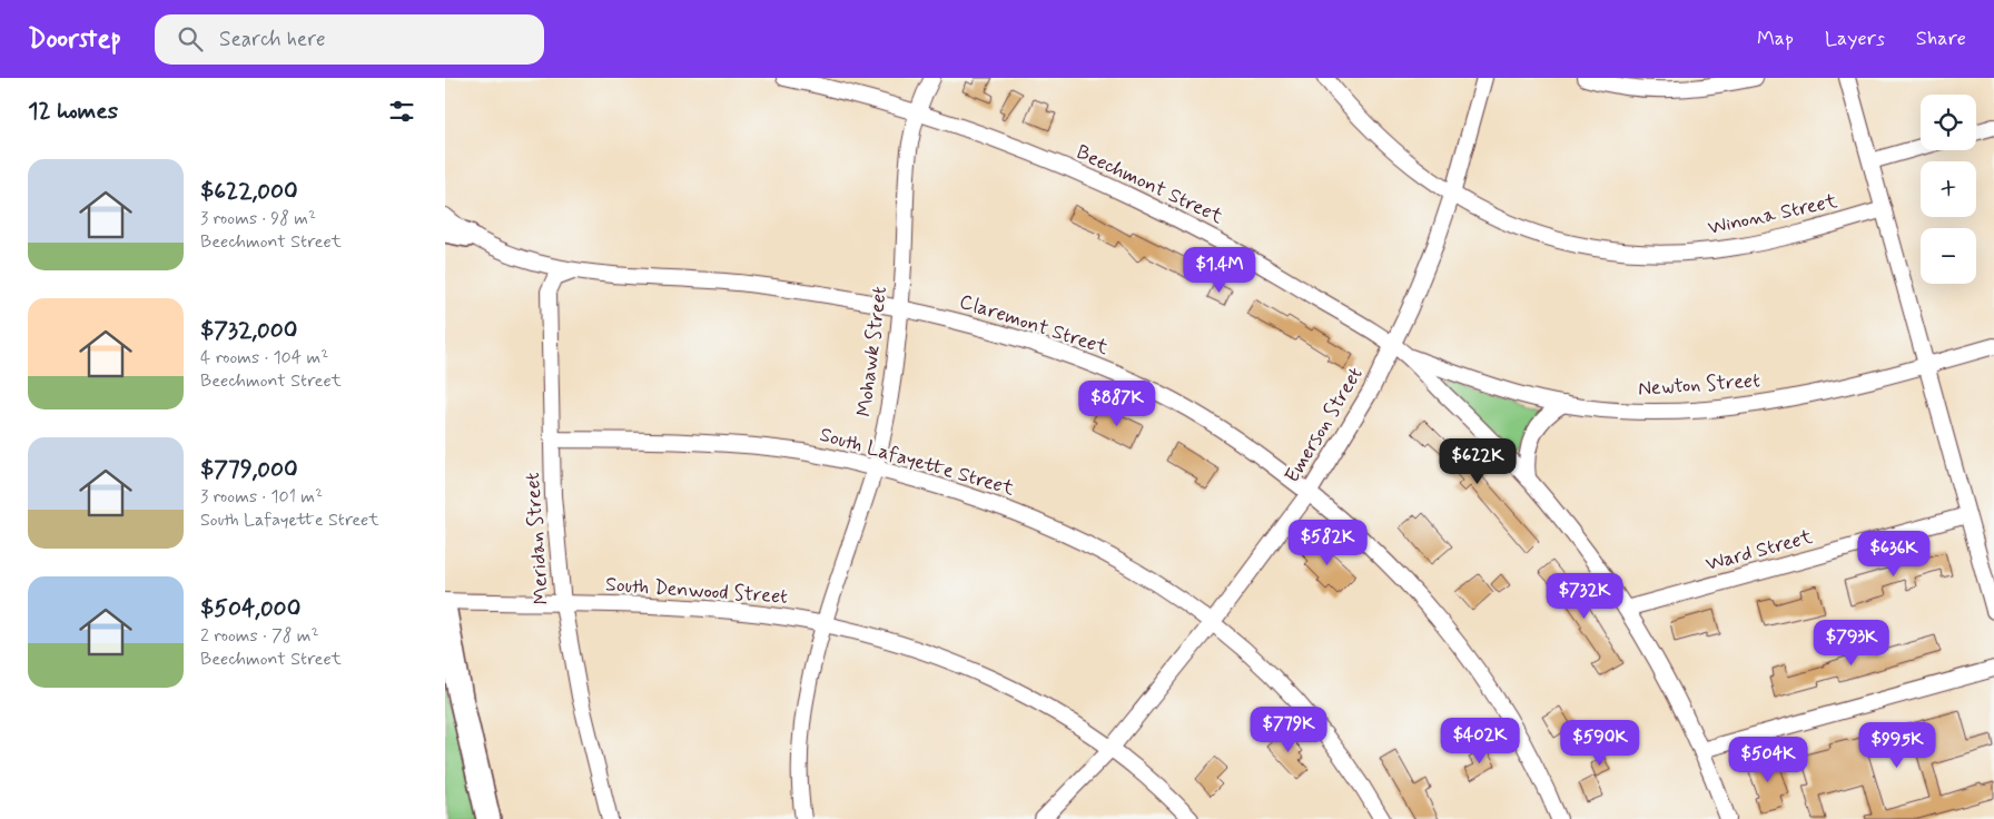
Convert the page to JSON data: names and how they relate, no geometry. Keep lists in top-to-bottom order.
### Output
{
  "streets": {
    "street": [
      "Beechmont Street",
      "Winona Street",
      "Claremont Street",
      "Mohawk Street",
      "Newton Street",
      "Emerson Street",
      "South Lafayette Street",
      "Meridan Street",
      "Ward Street",
      "South Denwood Street"
    ]
  },
  "crossings": [
    ["Beechmont Street", "Mohawk Street"],
    ["Beechmont Street", "Newton Street"],
    ["Beechmont Street", "Emerson Street"],
    ["Beechmont Street", "Ward Street"],
    ["Winona Street", "Emerson Street"],
    ["Claremont Street", "Mohawk Street"],
    ["Claremont Street", "Emerson Street"],
    ["Claremont Street", "Meridan Street"],
    ["Mohawk Street", "South Lafayette Street"],
    ["Mohawk Street", "South Denwood Street"],
    ["Emerson Street", "South Lafayette Street"],
    ["Emerson Street", "South Denwood Street"],
    ["South Lafayette Street", "Meridan Street"],
    ["Meridan Street", "South Denwood Street"]
  ],
  "page": {
    "header": "Doorstep",
    "search": "Search here",
    "nav": ["Map", "Layers", "Share"],
    "heading": "12 homes",
    "map_buttons": ["+", "−"],
    "list": [
      {
        "name": "$622,000",
        "note": "3 rooms · 98 m² · Beechmont Street"
      },
      {
        "name": "$732,000",
        "note": "4 rooms · 104 m² · Beechmont Street"
      },
      {
        "name": "$779,000",
        "note": "3 rooms · 101 m² · South Lafayette Street"
      },
      {
        "name": "$504,000",
        "note": "2 rooms · 78 m² · Beechmont Street"
      }
    ],
    "price": [
      "$1.4M",
      "$887K",
      "$622K",
      "$582K",
      "$636K",
      "$732K",
      "$793K",
      "$779K",
      "$402K",
      "$590K",
      "$995K",
      "$504K"
    ]
  }
}
